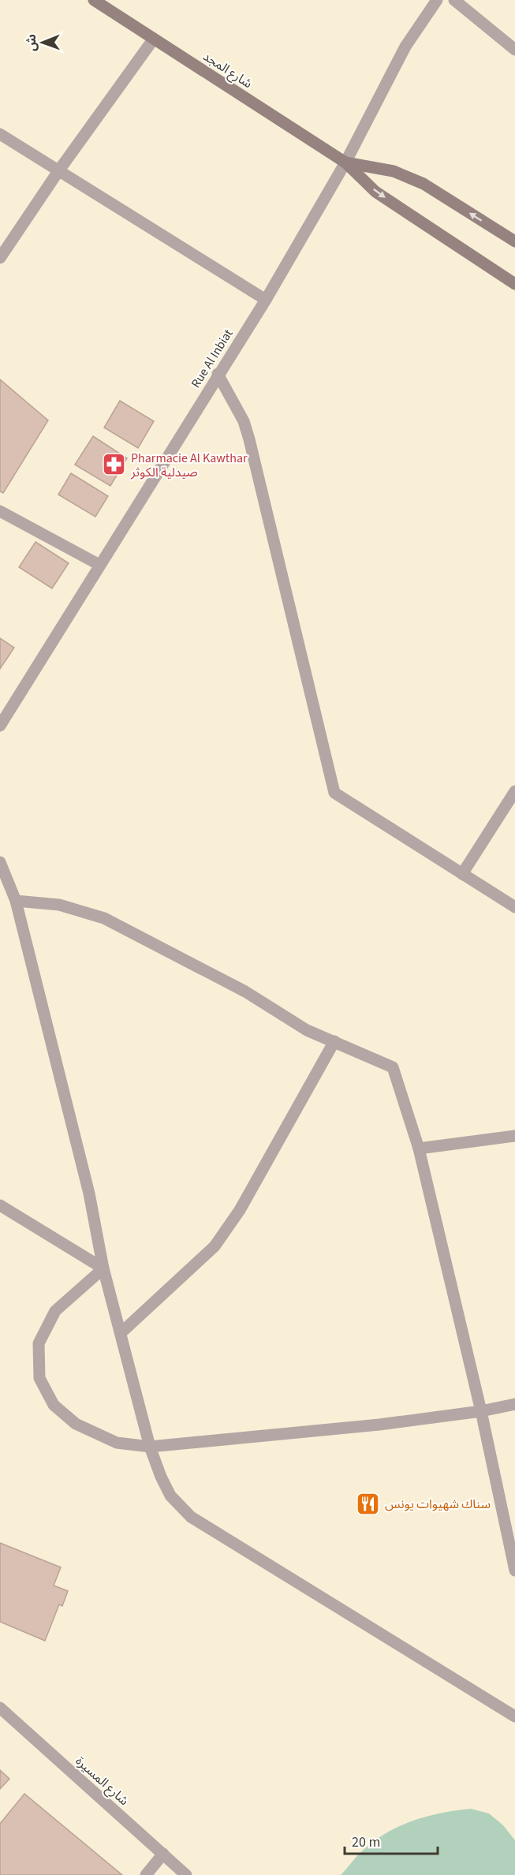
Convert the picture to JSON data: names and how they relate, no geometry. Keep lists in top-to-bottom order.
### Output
{
  "streets": {
    "main road": ["شارع المجد"],
    "street": ["Rue Al Inbiat", "شارع المسيرة"]
  },
  "crossings": [
    ["شارع المجد", "Rue Al Inbiat"]
  ],
  "places": {
    "pharmacy": ["Pharmacie Al Kawthar صيدلية الكوثر"],
    "restaurant": ["سناك شهيوات يونس"]
  },
  "scale_bar": "20 m",
  "north": "left"
}
